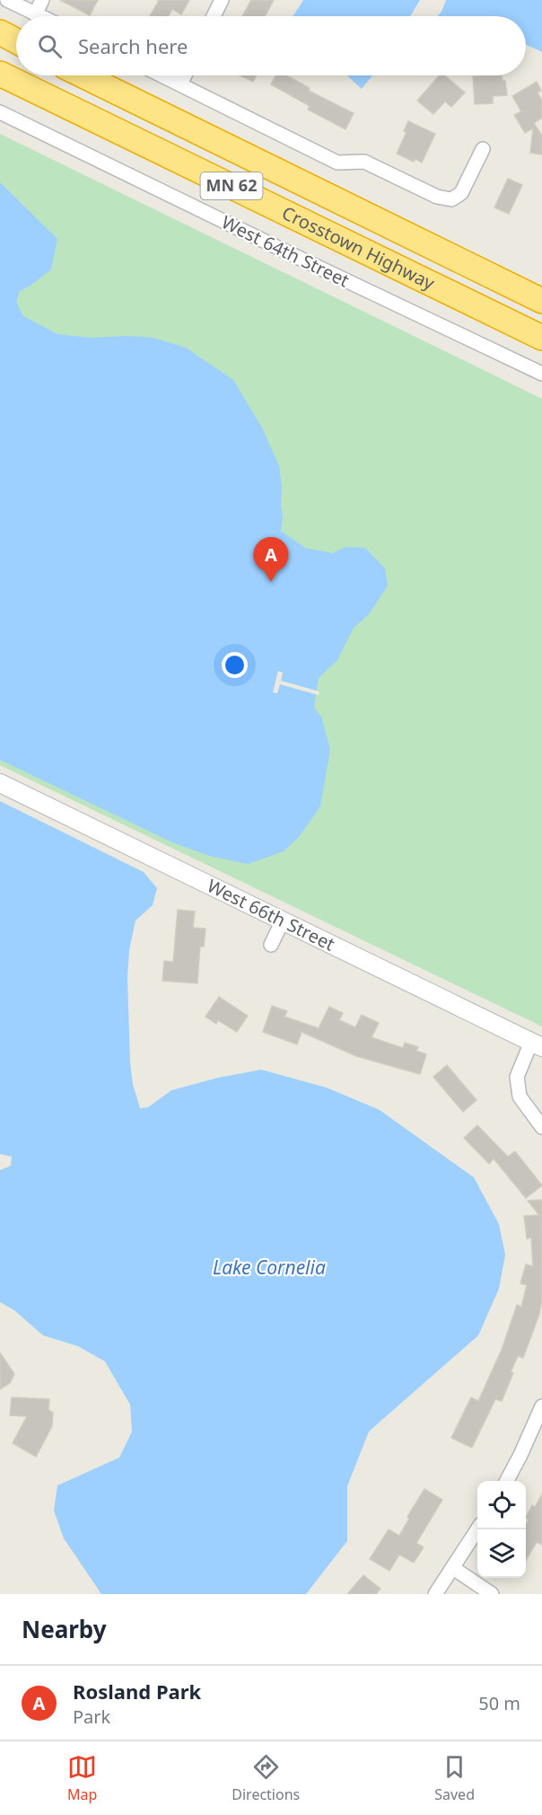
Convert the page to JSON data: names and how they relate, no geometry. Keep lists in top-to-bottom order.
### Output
{
  "streets": {
    "highway": ["MN 62", "Crosstown Highway"],
    "street": ["West 64th Street", "West 66th Street"]
  },
  "water": ["Lake Cornelia"],
  "page": {
    "search": "Search here",
    "pins": "A",
    "heading": "Nearby",
    "list": [
      {
        "mark": "A",
        "name": "Rosland Park",
        "note": "Park",
        "value": "50 m"
      }
    ],
    "nav": ["Map", "Directions", "Saved"]
  }
}
